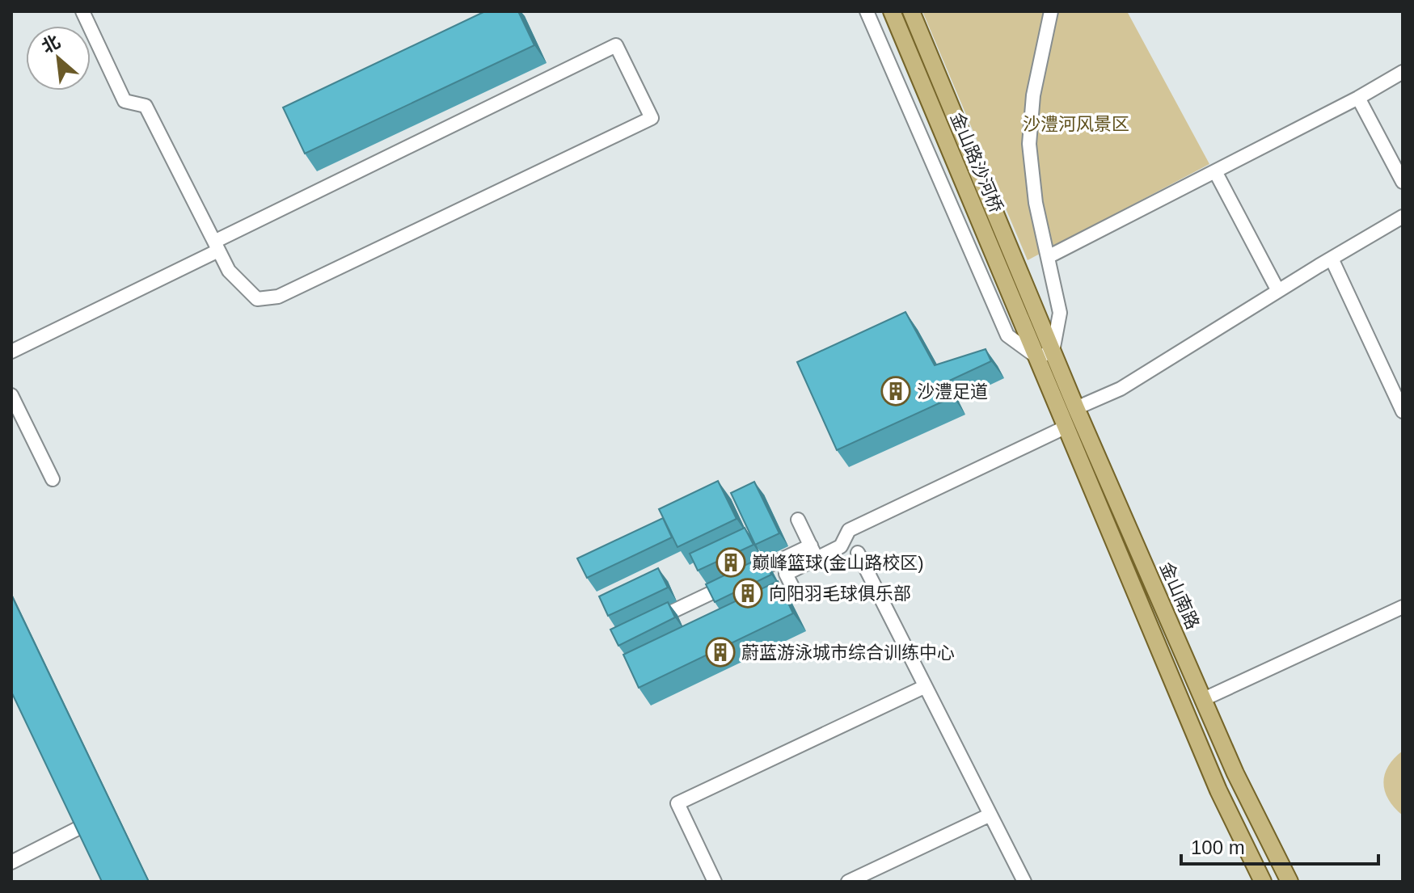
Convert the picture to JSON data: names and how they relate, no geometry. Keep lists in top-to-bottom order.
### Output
{
  "streets": {
    "main road": ["金山路沙河桥", "金山南路"]
  },
  "crossings": [
    ["金山路沙河桥", "金山南路"]
  ],
  "parks": ["沙澧河风景区"],
  "places": {
    "building": [
      "沙澧足道",
      "巅峰篮球(金山路校区)",
      "向阳羽毛球俱乐部",
      "蔚蓝游泳城市综合训练中心"
    ]
  },
  "scale_bar": "100 m",
  "north": "top left"
}
